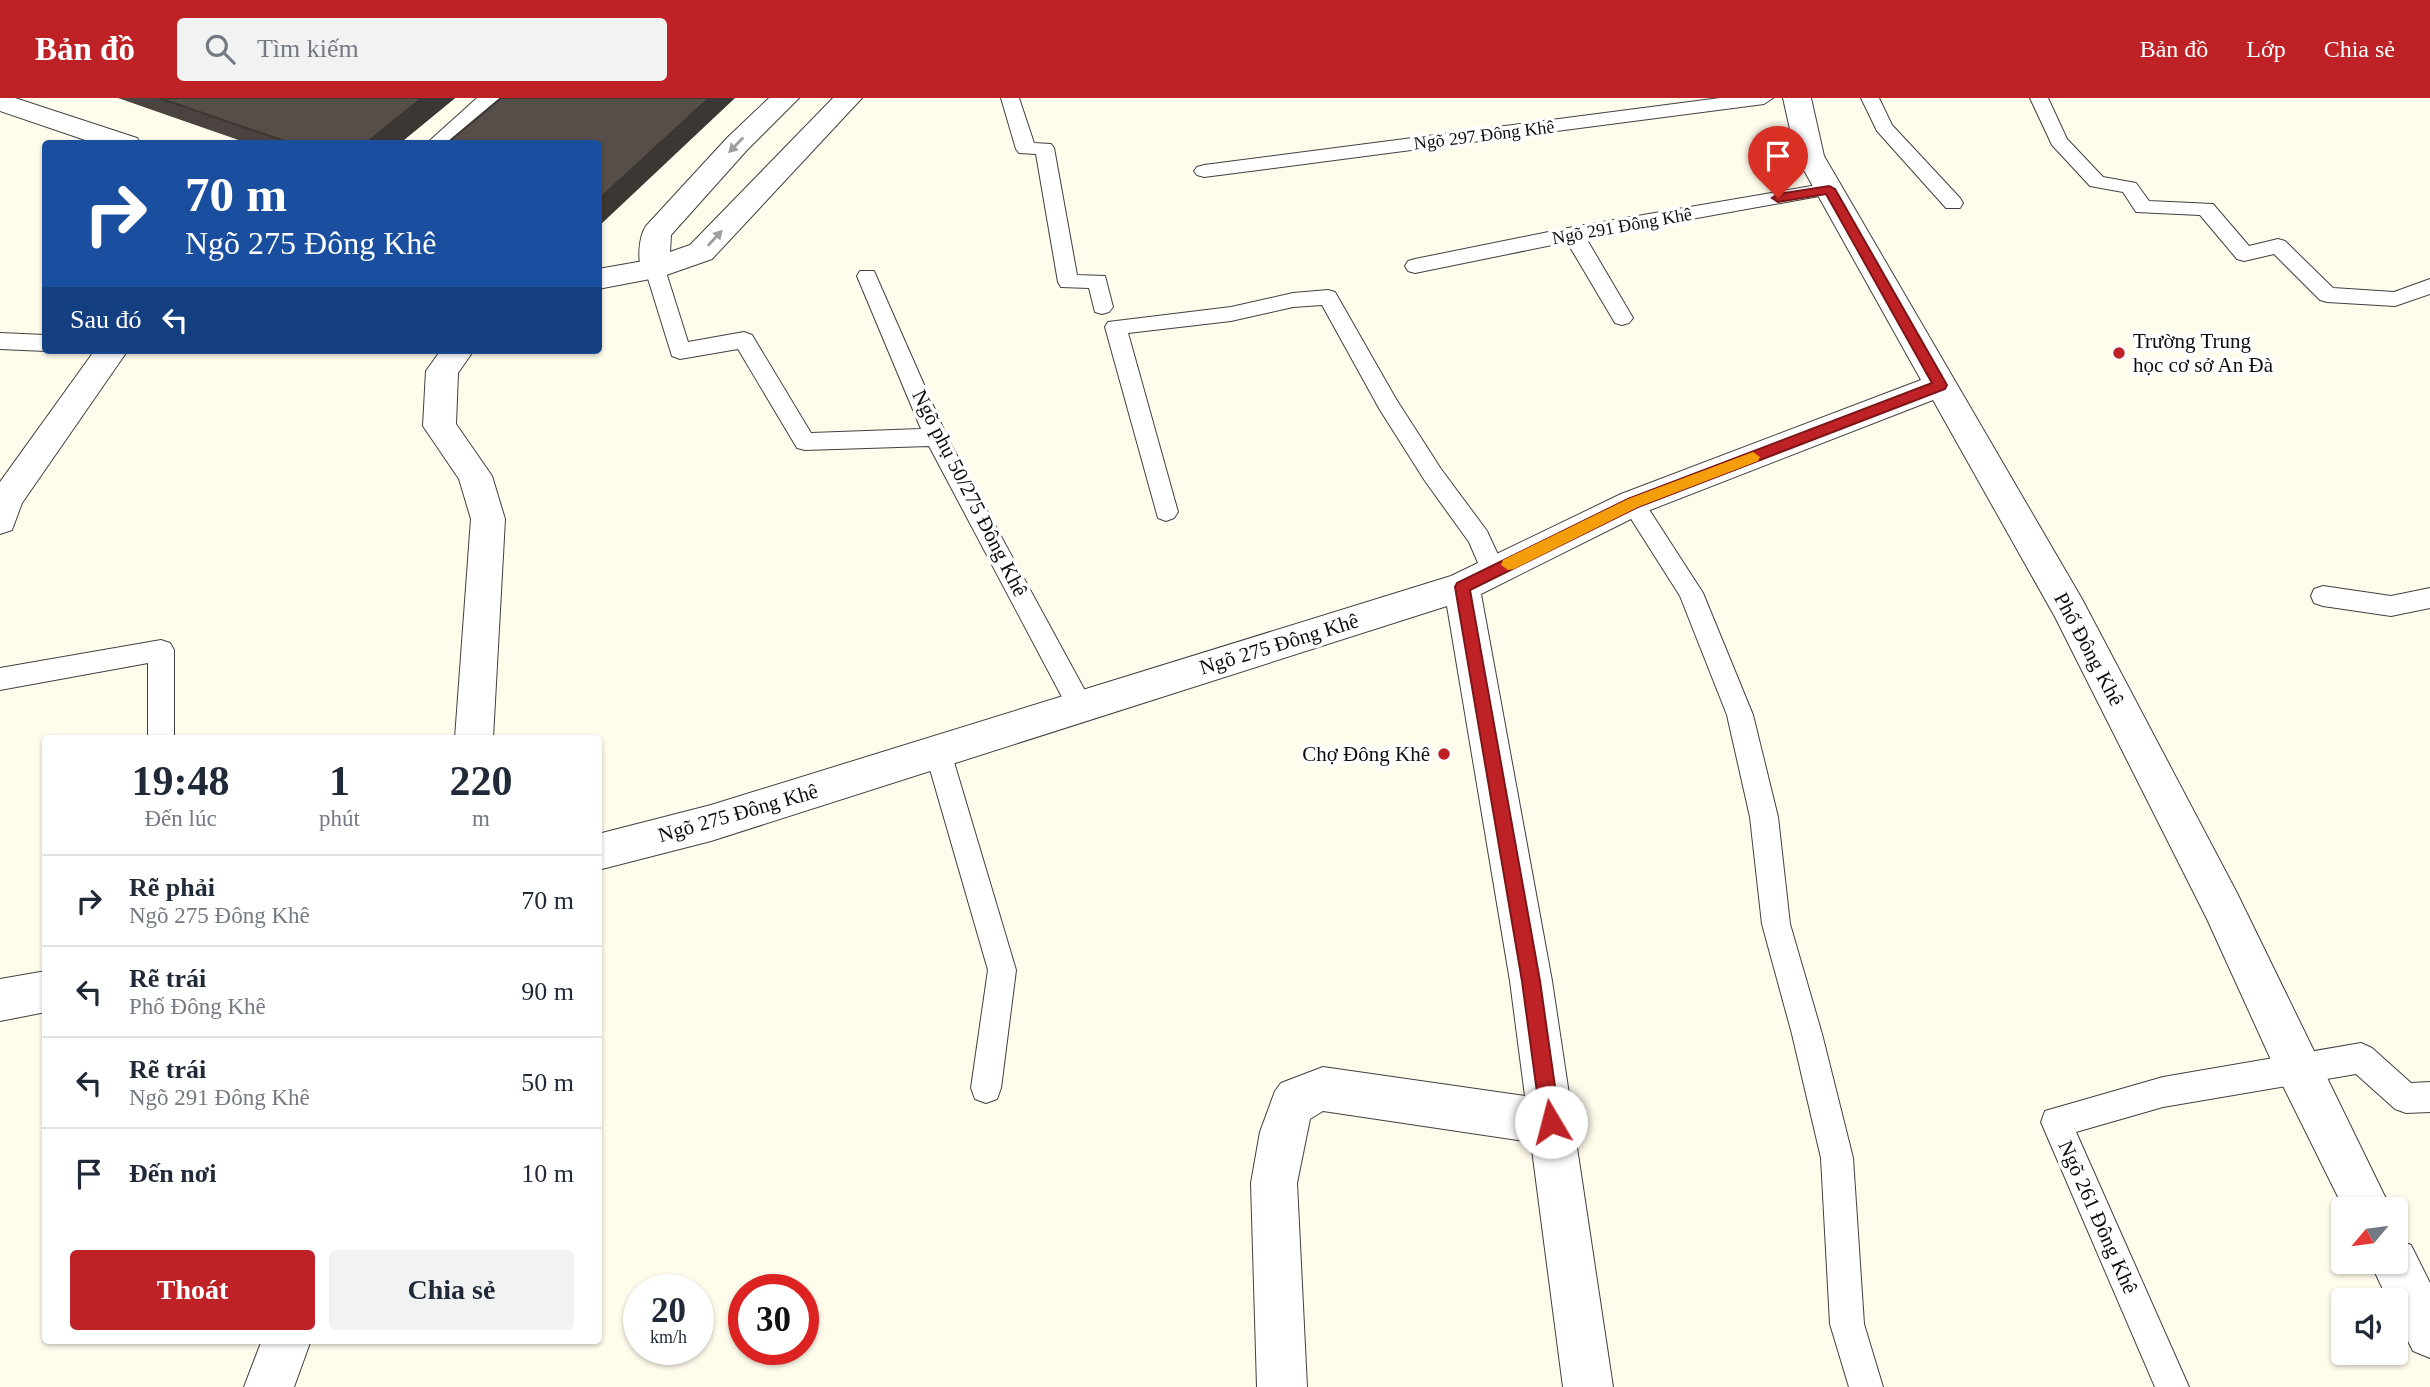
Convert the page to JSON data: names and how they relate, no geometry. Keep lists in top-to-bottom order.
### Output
{
  "streets": {
    "street": ["Ngõ 275 Đông Khê", "Phố Đông Khê"],
    "lane": [
      "Ngõ 297 Đông Khê",
      "Ngõ 291 Đông Khê",
      "Ngõ phụ 50/275 Đông Khê",
      "Ngõ 261 Đông Khê"
    ]
  },
  "crossings": [
    ["Ngõ 291 Đông Khê", "Phố Đông Khê"],
    ["Ngõ phụ 50/275 Đông Khê", "Ngõ 275 Đông Khê"],
    ["Ngõ 275 Đông Khê", "Phố Đông Khê"],
    ["Phố Đông Khê", "Ngõ 261 Đông Khê"]
  ],
  "places": ["Trường Trung học cơ sở An Đà", "Chợ Đông Khê"],
  "north": "bottom left",
  "page": {
    "header": "Bản đồ",
    "search": "Tìm kiếm",
    "nav": ["Bản đồ", "Lớp", "Chia sẻ"],
    "turn": ["70 m", "Ngõ 275 Đông Khê"],
    "then": "Sau đó",
    "eta": [
      "19:48",
      "Đến lúc",
      "1",
      "phút",
      "220",
      "m"
    ],
    "list": [
      {
        "name": "Rẽ phải",
        "note": "Ngõ 275 Đông Khê",
        "value": "70 m"
      },
      {
        "name": "Rẽ trái",
        "note": "Phố Đông Khê",
        "value": "90 m"
      },
      {
        "name": "Rẽ trái",
        "note": "Ngõ 291 Đông Khê",
        "value": "50 m"
      },
      {
        "name": "Đến nơi",
        "value": "10 m"
      }
    ],
    "buttons": ["Thoát", "Chia sẻ"],
    "speed": "20 km/h",
    "limit": "30"
  }
}
